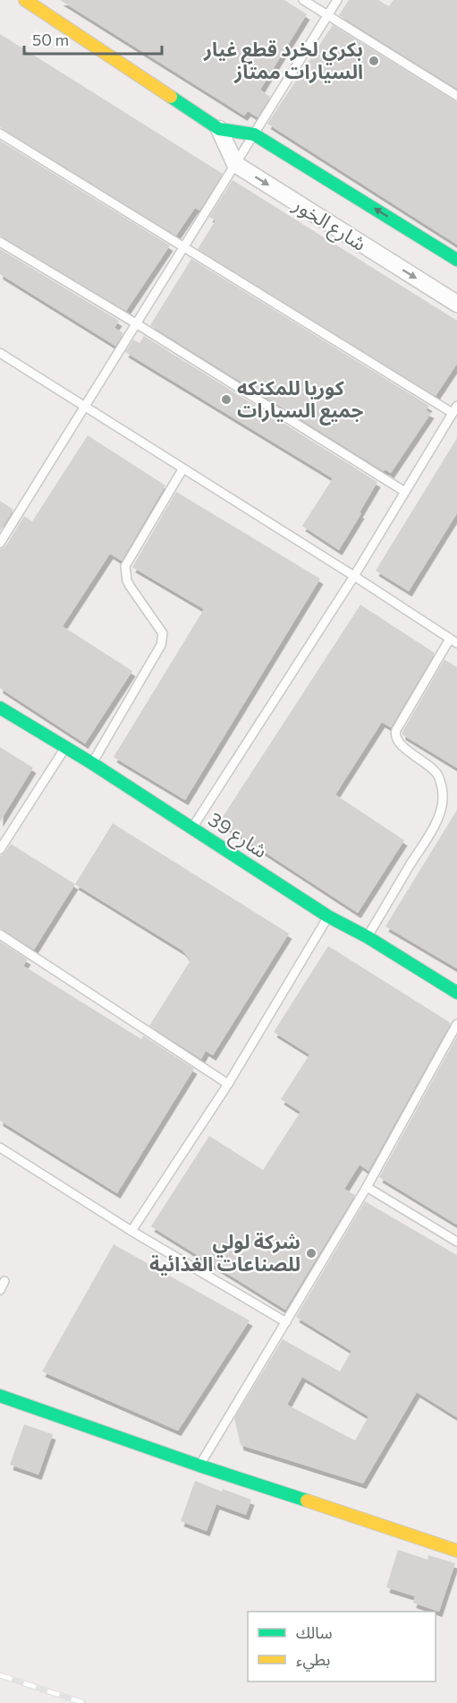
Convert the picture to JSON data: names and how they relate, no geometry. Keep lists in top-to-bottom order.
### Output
{
  "streets": {
    "street": ["شارع الخور", "شارع 39"]
  },
  "places": ["بكري لخرد قطع غيار السيارات ممتاز", "كوريا للمكنكه جميع السيارات", "شركة لولي للصناعات الغذائية"],
  "legend": ["سالك", "بطيء"],
  "scale_bar": "50 m"
}
